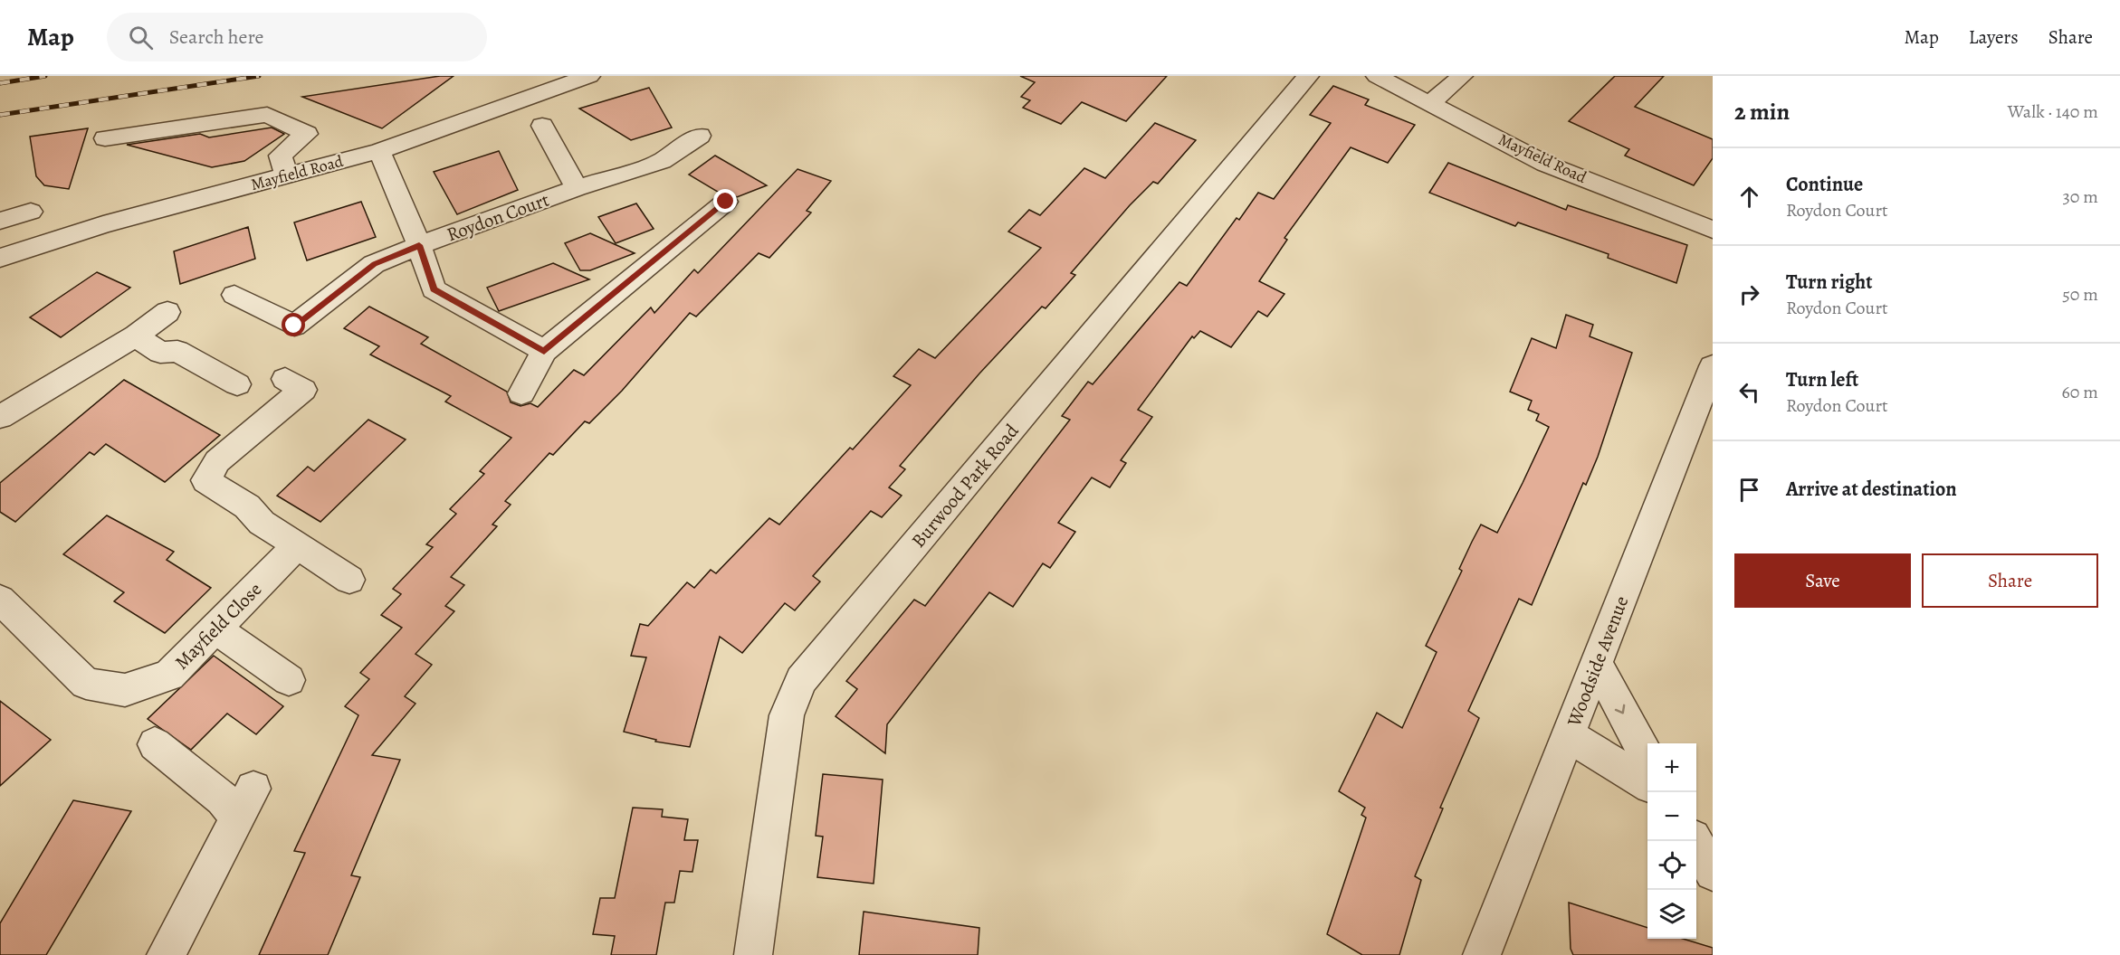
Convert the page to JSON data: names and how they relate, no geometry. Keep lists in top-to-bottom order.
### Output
{
  "streets": {
    "street": [
      "Mayfield Road",
      "Roydon Court",
      "Burwood Park Road",
      "Mayfield Close",
      "Woodside Avenue"
    ]
  },
  "page": {
    "header": "Map",
    "search": "Search here",
    "nav": ["Map", "Layers", "Share"],
    "heading": ["2 min", "Walk · 140 m"],
    "list": [
      ["Continue", "Roydon Court", "30 m"],
      ["Turn right", "Roydon Court", "50 m"],
      ["Turn left", "Roydon Court", "60 m"],
      "Arrive at destination"
    ],
    "buttons": ["Save", "Share"],
    "map_buttons": ["+", "−"]
  }
}
